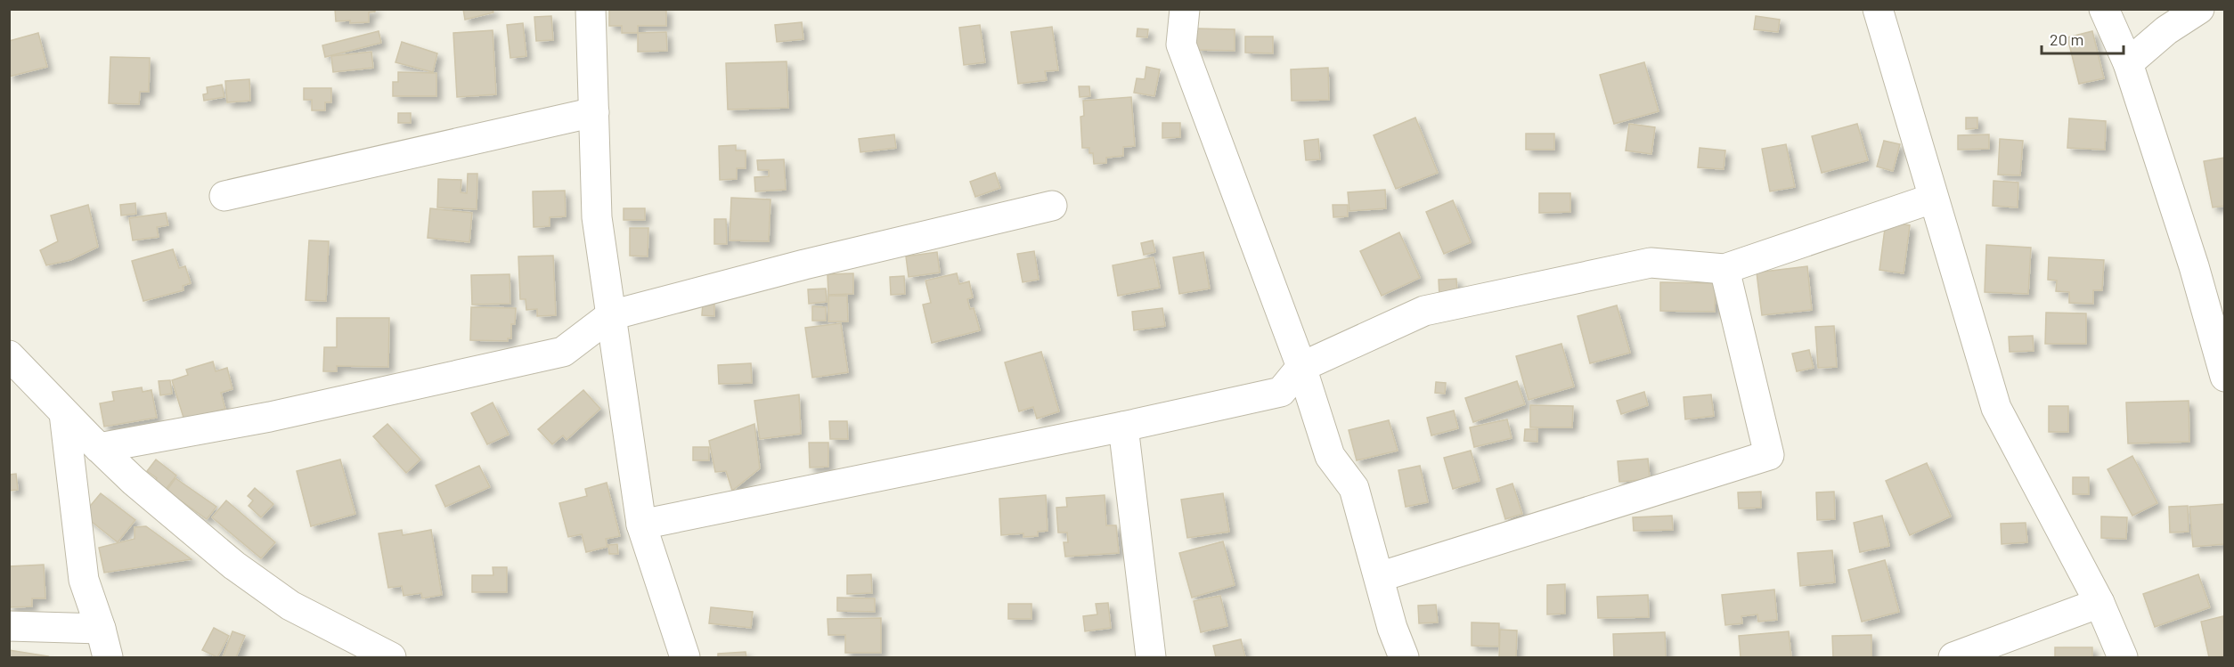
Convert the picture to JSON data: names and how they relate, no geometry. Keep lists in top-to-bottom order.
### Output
{
  "scale_bar": "20 m"
}
